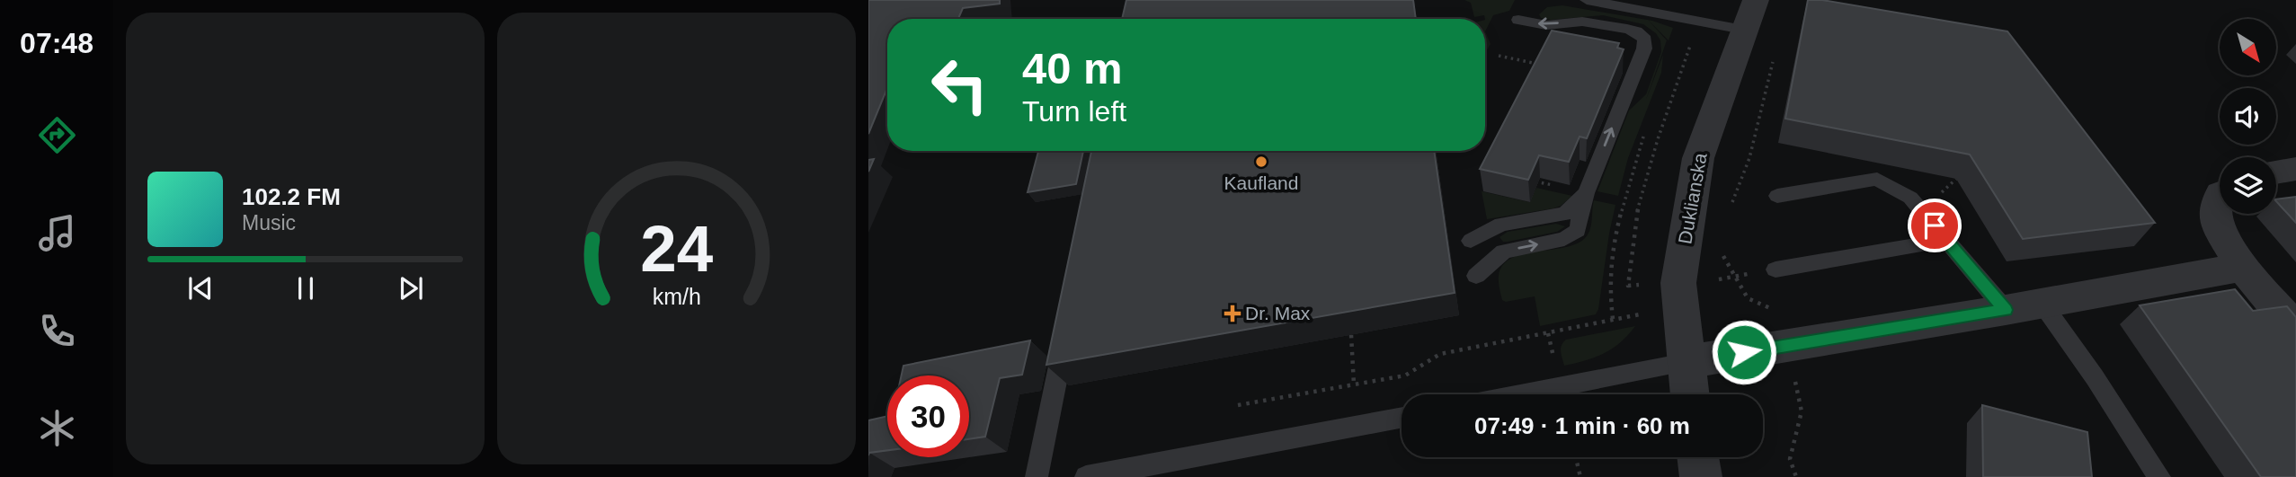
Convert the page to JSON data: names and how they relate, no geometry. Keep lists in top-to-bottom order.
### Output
{
  "streets": {
    "street": ["Duklianska"]
  },
  "places": {
    "other": ["Kaufland"],
    "health": ["Dr. Max"]
  },
  "north": "bottom right",
  "page": {
    "tabs": "07:48",
    "turn": ["40 m", "Turn left"],
    "song": ["102.2 FM", "Music"],
    "limit": "30",
    "trip": "07:49 · 1 min · 60 m",
    "gauge": ["24", "km/h"]
  }
}
